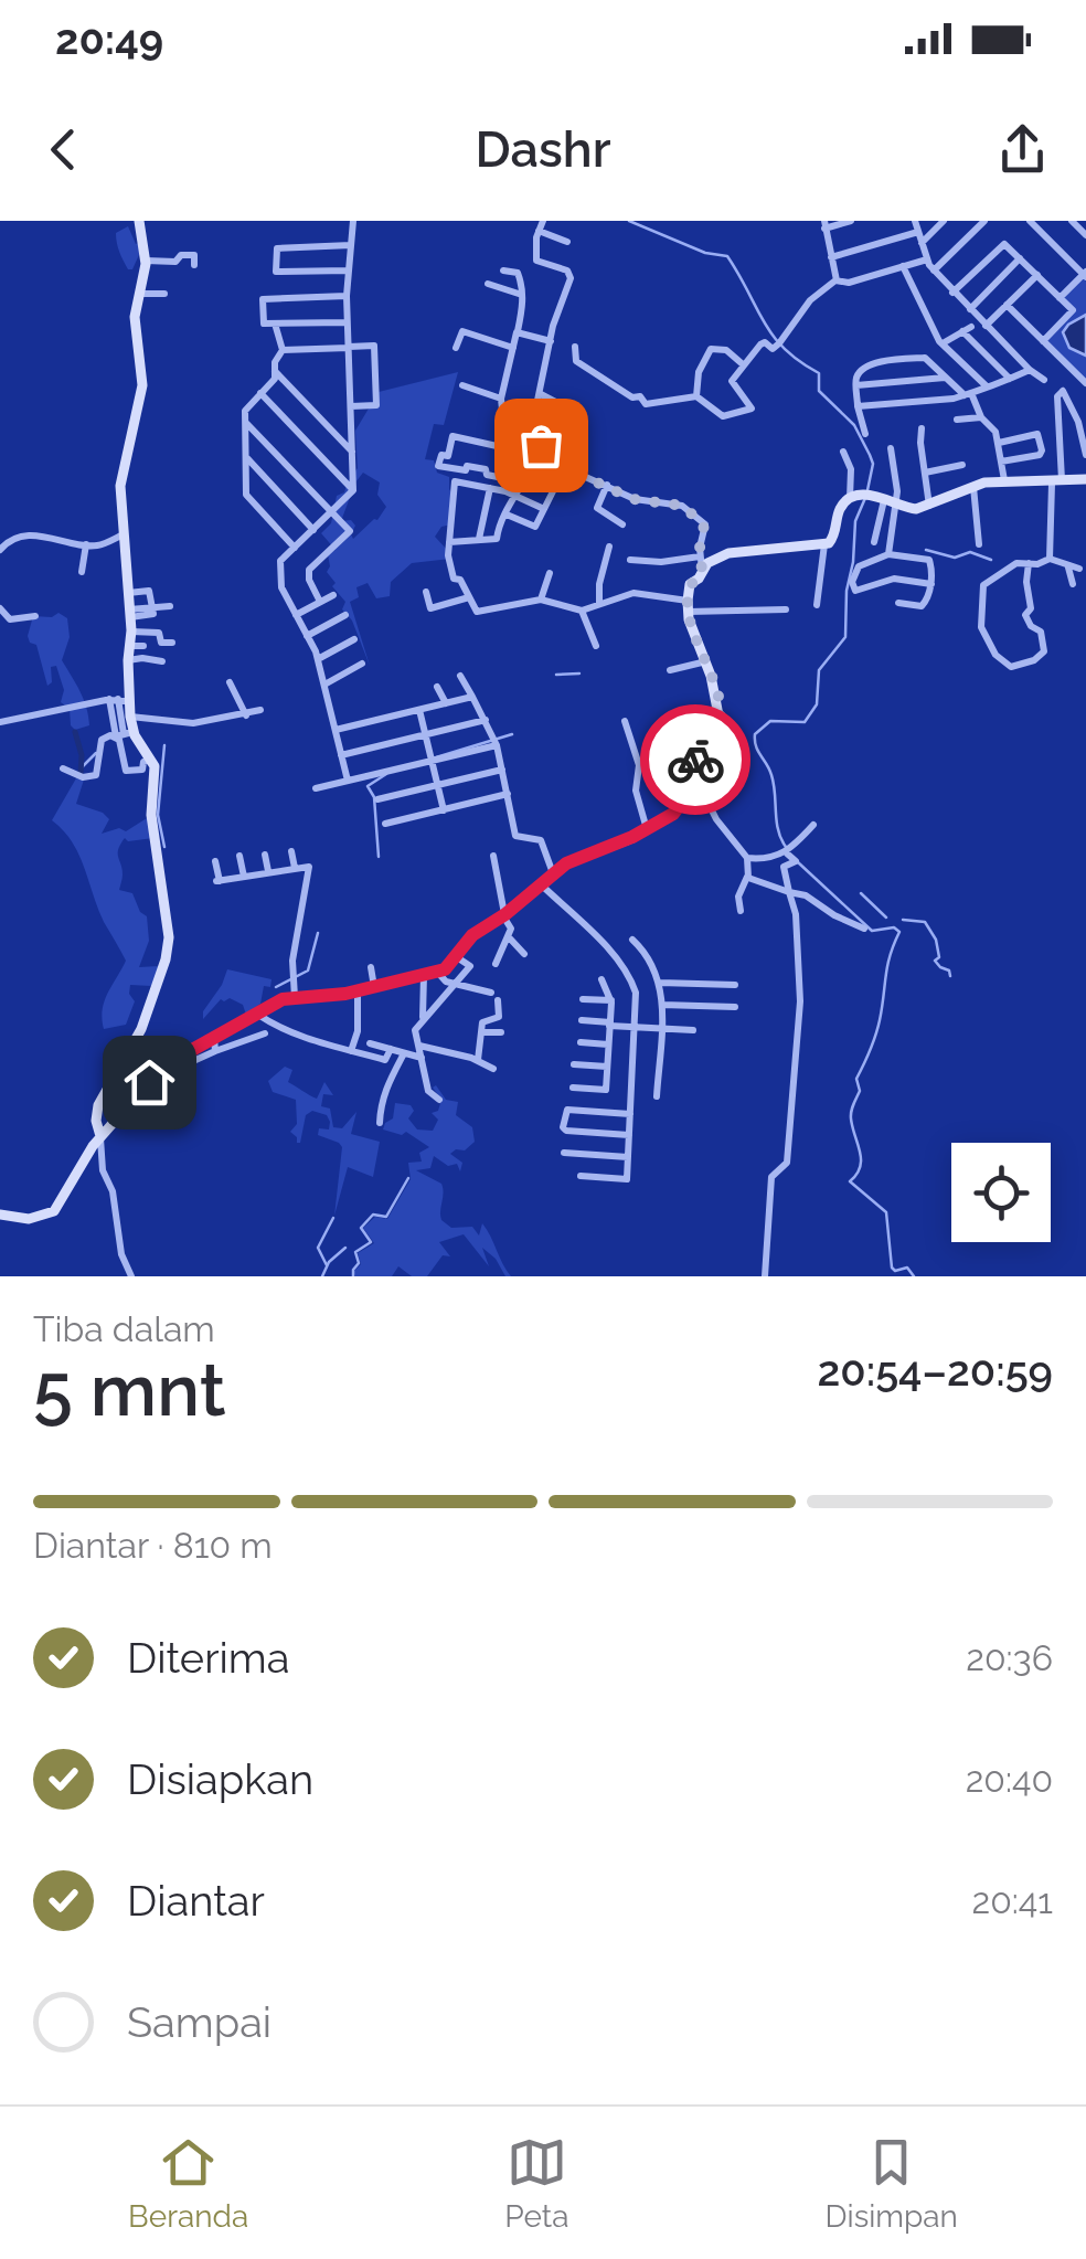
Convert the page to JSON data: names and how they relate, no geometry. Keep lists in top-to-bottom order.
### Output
{
  "page": {
    "status": "20:49",
    "header": "Dashr",
    "heading": ["5 mnt", "Tiba dalam", "20:54–20:59"],
    "bar": "Diantar · 810 m",
    "list": [
      ["Diterima", "20:36"],
      ["Disiapkan", "20:40"],
      ["Diantar", "20:41"],
      "Sampai"
    ],
    "tabs": ["Beranda", "Peta", "Disimpan"]
  }
}
